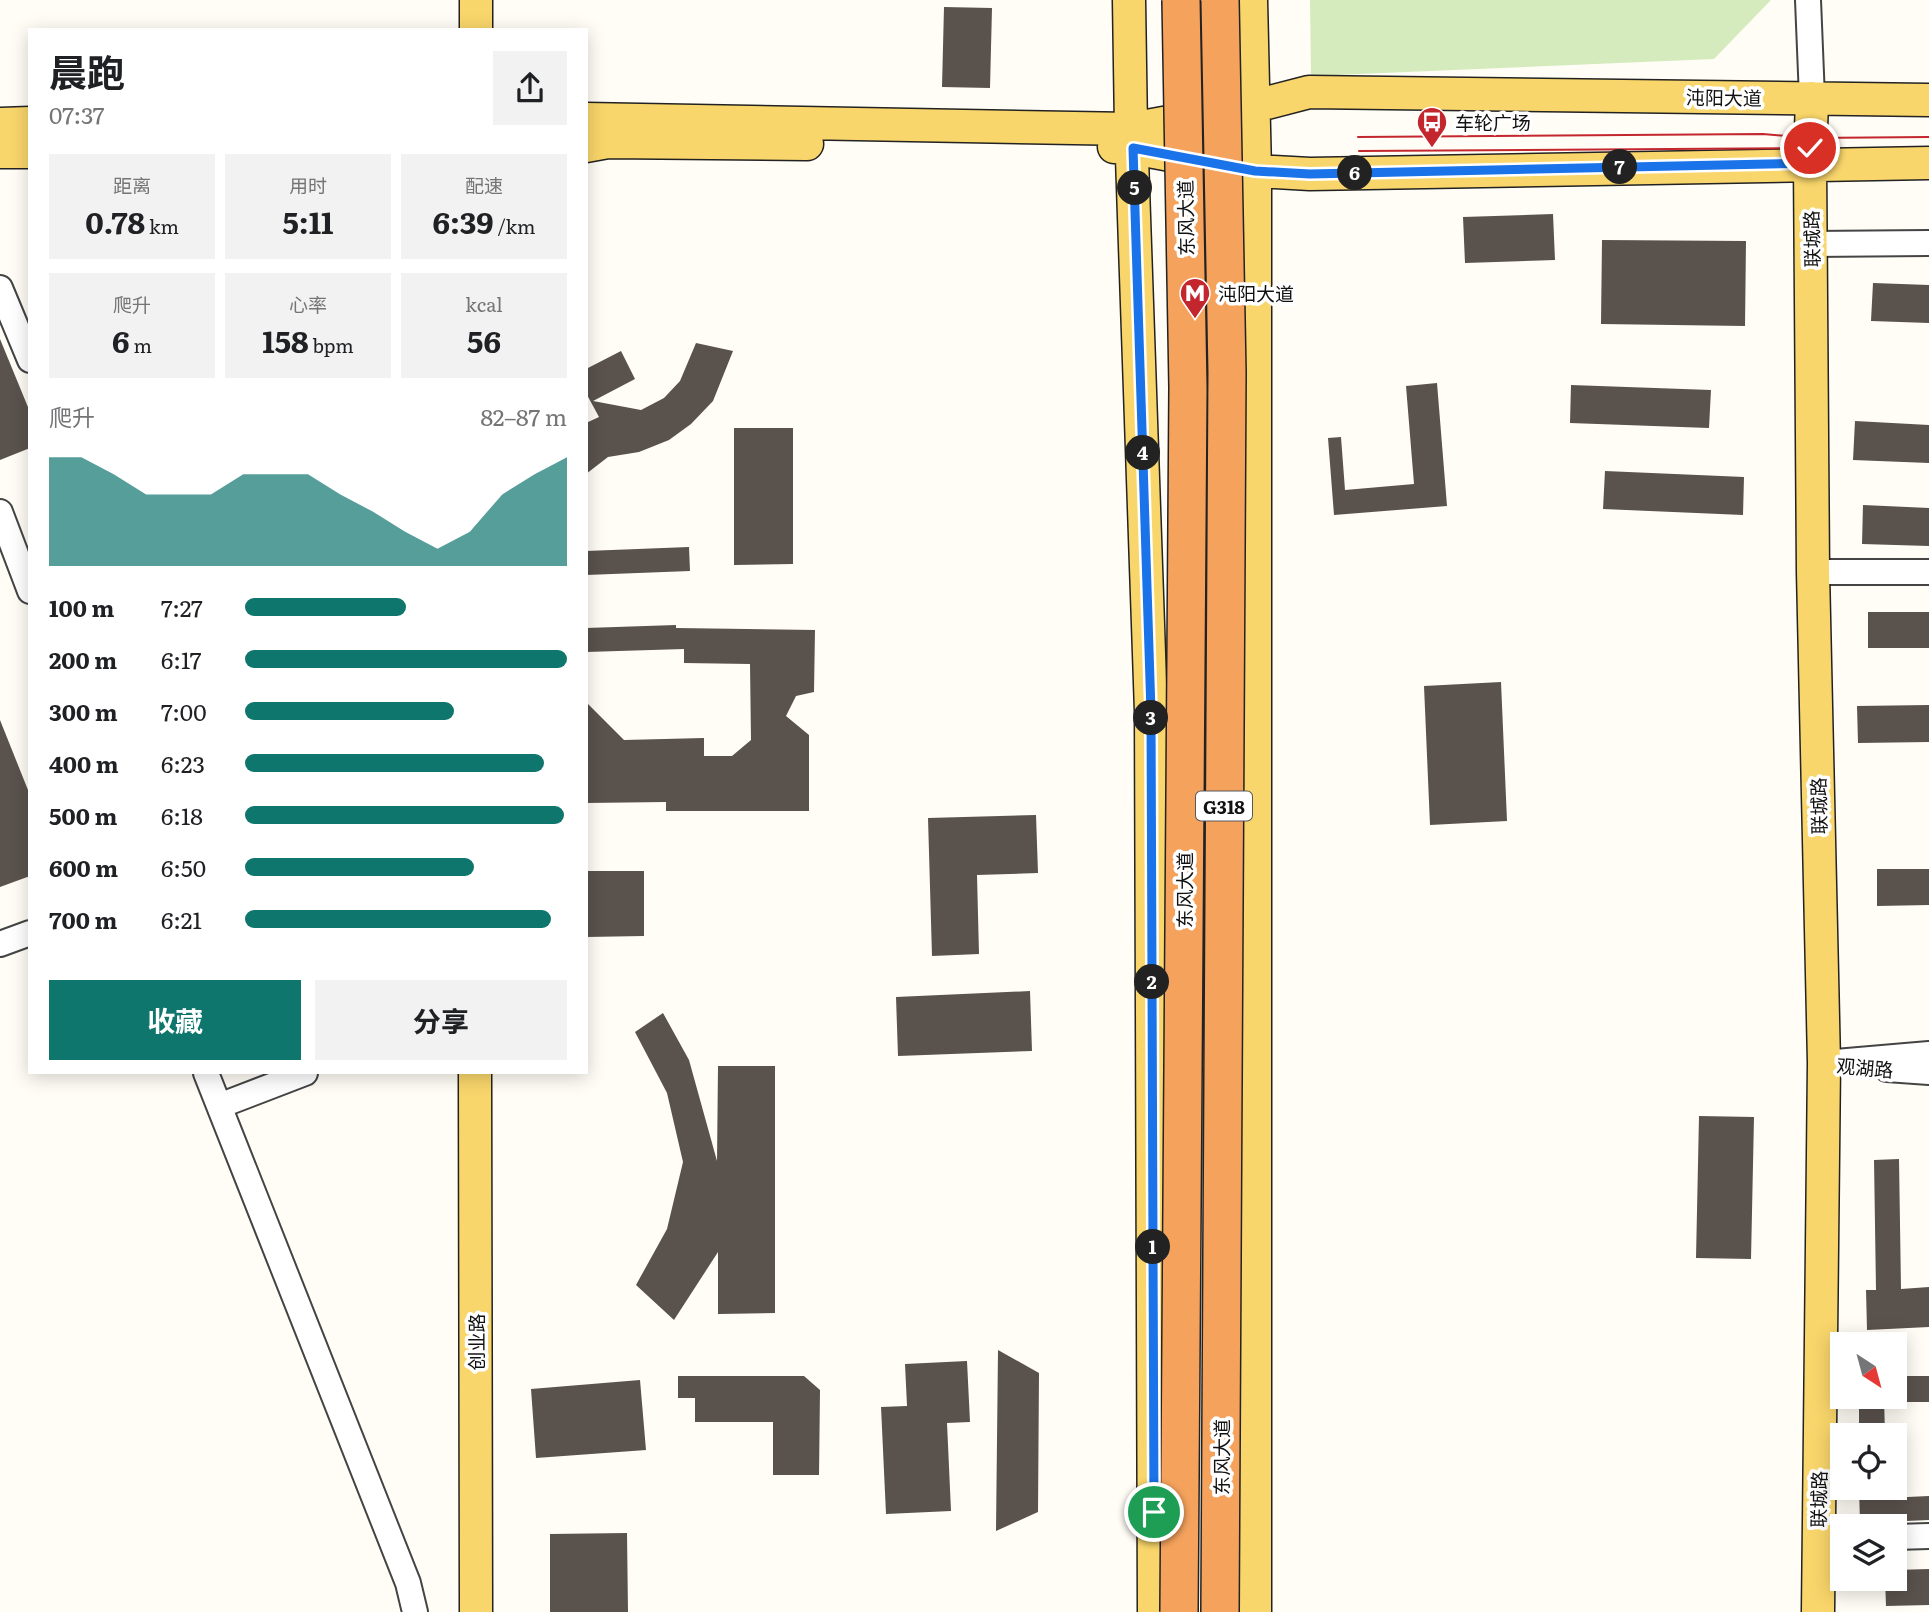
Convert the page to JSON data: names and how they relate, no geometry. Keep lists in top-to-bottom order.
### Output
{
  "streets": {
    "highway": ["东风大道", "G318"],
    "main road": ["沌阳大道", "联城路", "创业路"],
    "street": ["观湖路"]
  },
  "crossings": [
    ["沌阳大道", "联城路"],
    ["联城路", "观湖路"]
  ],
  "places": {
    "bus stop": ["车轮广场"],
    "metro station": ["沌阳大道"]
  },
  "north": "bottom right",
  "page": {
    "heading": ["晨跑", "07:37"],
    "stats": [
      ["距离", "0.78 km"],
      ["用时", "5:11"],
      ["配速", "6:39 /km"],
      ["爬升", "6 m"],
      ["心率", "158 bpm"],
      ["kcal", "56"]
    ],
    "pins": [
      "7",
      "6",
      "5",
      "4",
      "3",
      "2",
      "1"
    ],
    "chart": ["爬升", "82–87 m"],
    "list": [
      {
        "name": "100 m",
        "note": "7:27"
      },
      {
        "name": "200 m",
        "note": "6:17"
      },
      {
        "name": "300 m",
        "note": "7:00"
      },
      {
        "name": "400 m",
        "note": "6:23"
      },
      {
        "name": "500 m",
        "note": "6:18"
      },
      {
        "name": "600 m",
        "note": "6:50"
      },
      {
        "name": "700 m",
        "note": "6:21"
      }
    ],
    "buttons": ["收藏", "分享"]
  }
}
